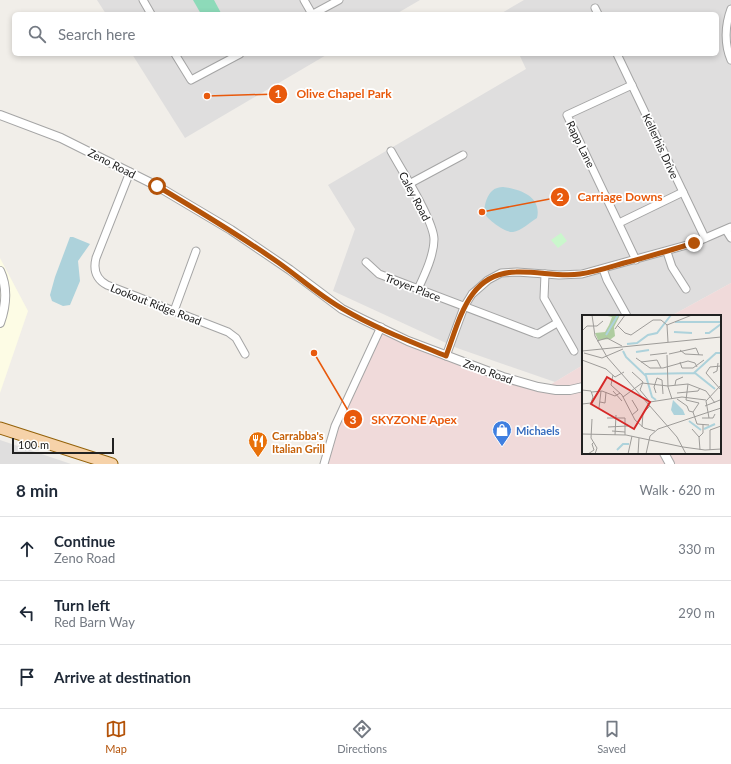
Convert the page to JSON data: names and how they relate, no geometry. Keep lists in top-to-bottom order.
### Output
{
  "streets": {
    "street": [
      "Rapp Lane",
      "Kellerhis Drive",
      "Zeno Road",
      "Caley Road",
      "Troyer Place",
      "Lookout Ridge Road"
    ]
  },
  "crossings": [
    ["Rapp Lane", "Kellerhis Drive"],
    ["Zeno Road", "Lookout Ridge Road"],
    ["Caley Road", "Troyer Place"]
  ],
  "places": {
    "other": ["Olive Chapel Park", "Carriage Downs", "SKYZONE Apex"],
    "shop": ["Michaels"],
    "restaurant": ["Carrabba's Italian Grill"]
  },
  "scale_bar": "100 m",
  "page": {
    "search": "Search here",
    "scale": "100 m",
    "heading": ["8 min", "Walk · 620 m"],
    "list": [
      ["Continue", "Zeno Road", "330 m"],
      ["Turn left", "Red Barn Way", "290 m"],
      "Arrive at destination"
    ],
    "nav": ["Map", "Directions", "Saved"]
  }
}
